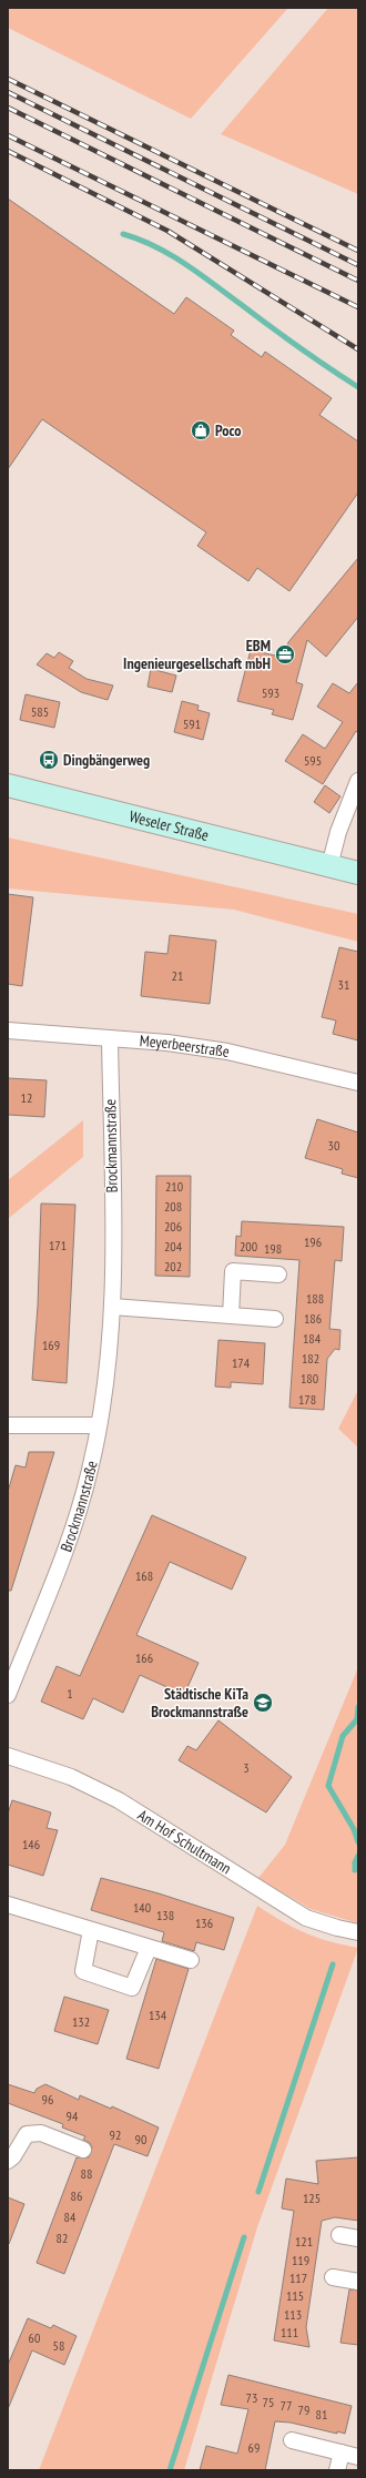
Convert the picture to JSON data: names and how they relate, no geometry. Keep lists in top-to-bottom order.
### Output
{
  "streets": {
    "main road": ["Weseler Straße"],
    "street": ["Meyerbeerstraße", "Brockmannstraße", "Am Hof Schultmann"]
  },
  "crossings": [
    ["Meyerbeerstraße", "Brockmannstraße"]
  ],
  "places": {
    "shop": ["Poco"],
    "office": ["EBM Ingenieurgesellschaft mbH"],
    "bus stop": ["Dingbängerweg"],
    "school or university": ["Städtische KiTa Brockmannstraße"]
  },
  "house_numbers": [
    "593",
    "585",
    "591",
    "595",
    "21",
    "31",
    "12",
    "30",
    "210",
    "208",
    "206",
    "196",
    "171",
    "204",
    "200",
    "198",
    "202",
    "188",
    "186",
    "184",
    "169",
    "182",
    "174",
    "180",
    "178",
    "168",
    "166",
    "1",
    "3",
    "146",
    "140",
    "138",
    "136",
    "134",
    "132",
    "96",
    "94",
    "92",
    "90",
    "88",
    "86",
    "125",
    "84",
    "82",
    "121",
    "119",
    "117",
    "115",
    "113",
    "111",
    "60",
    "58",
    "73",
    "75",
    "77",
    "79",
    "81",
    "69"
  ]
}
